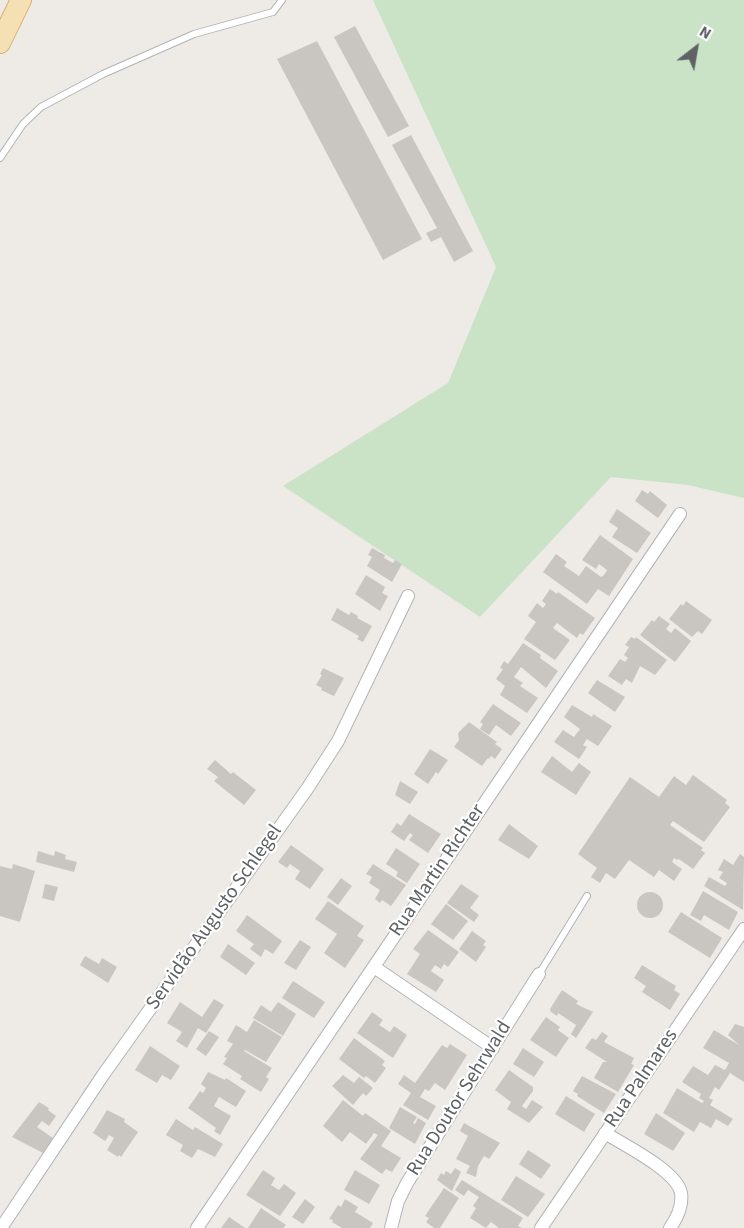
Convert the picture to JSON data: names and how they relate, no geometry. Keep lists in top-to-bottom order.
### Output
{
  "streets": {
    "street": [
      "Rua Martin Richter",
      "Servidão Augusto Schlegel",
      "Rua Palmares",
      "Rua Doutor Sehrwald"
    ]
  },
  "north": "top right"
}
